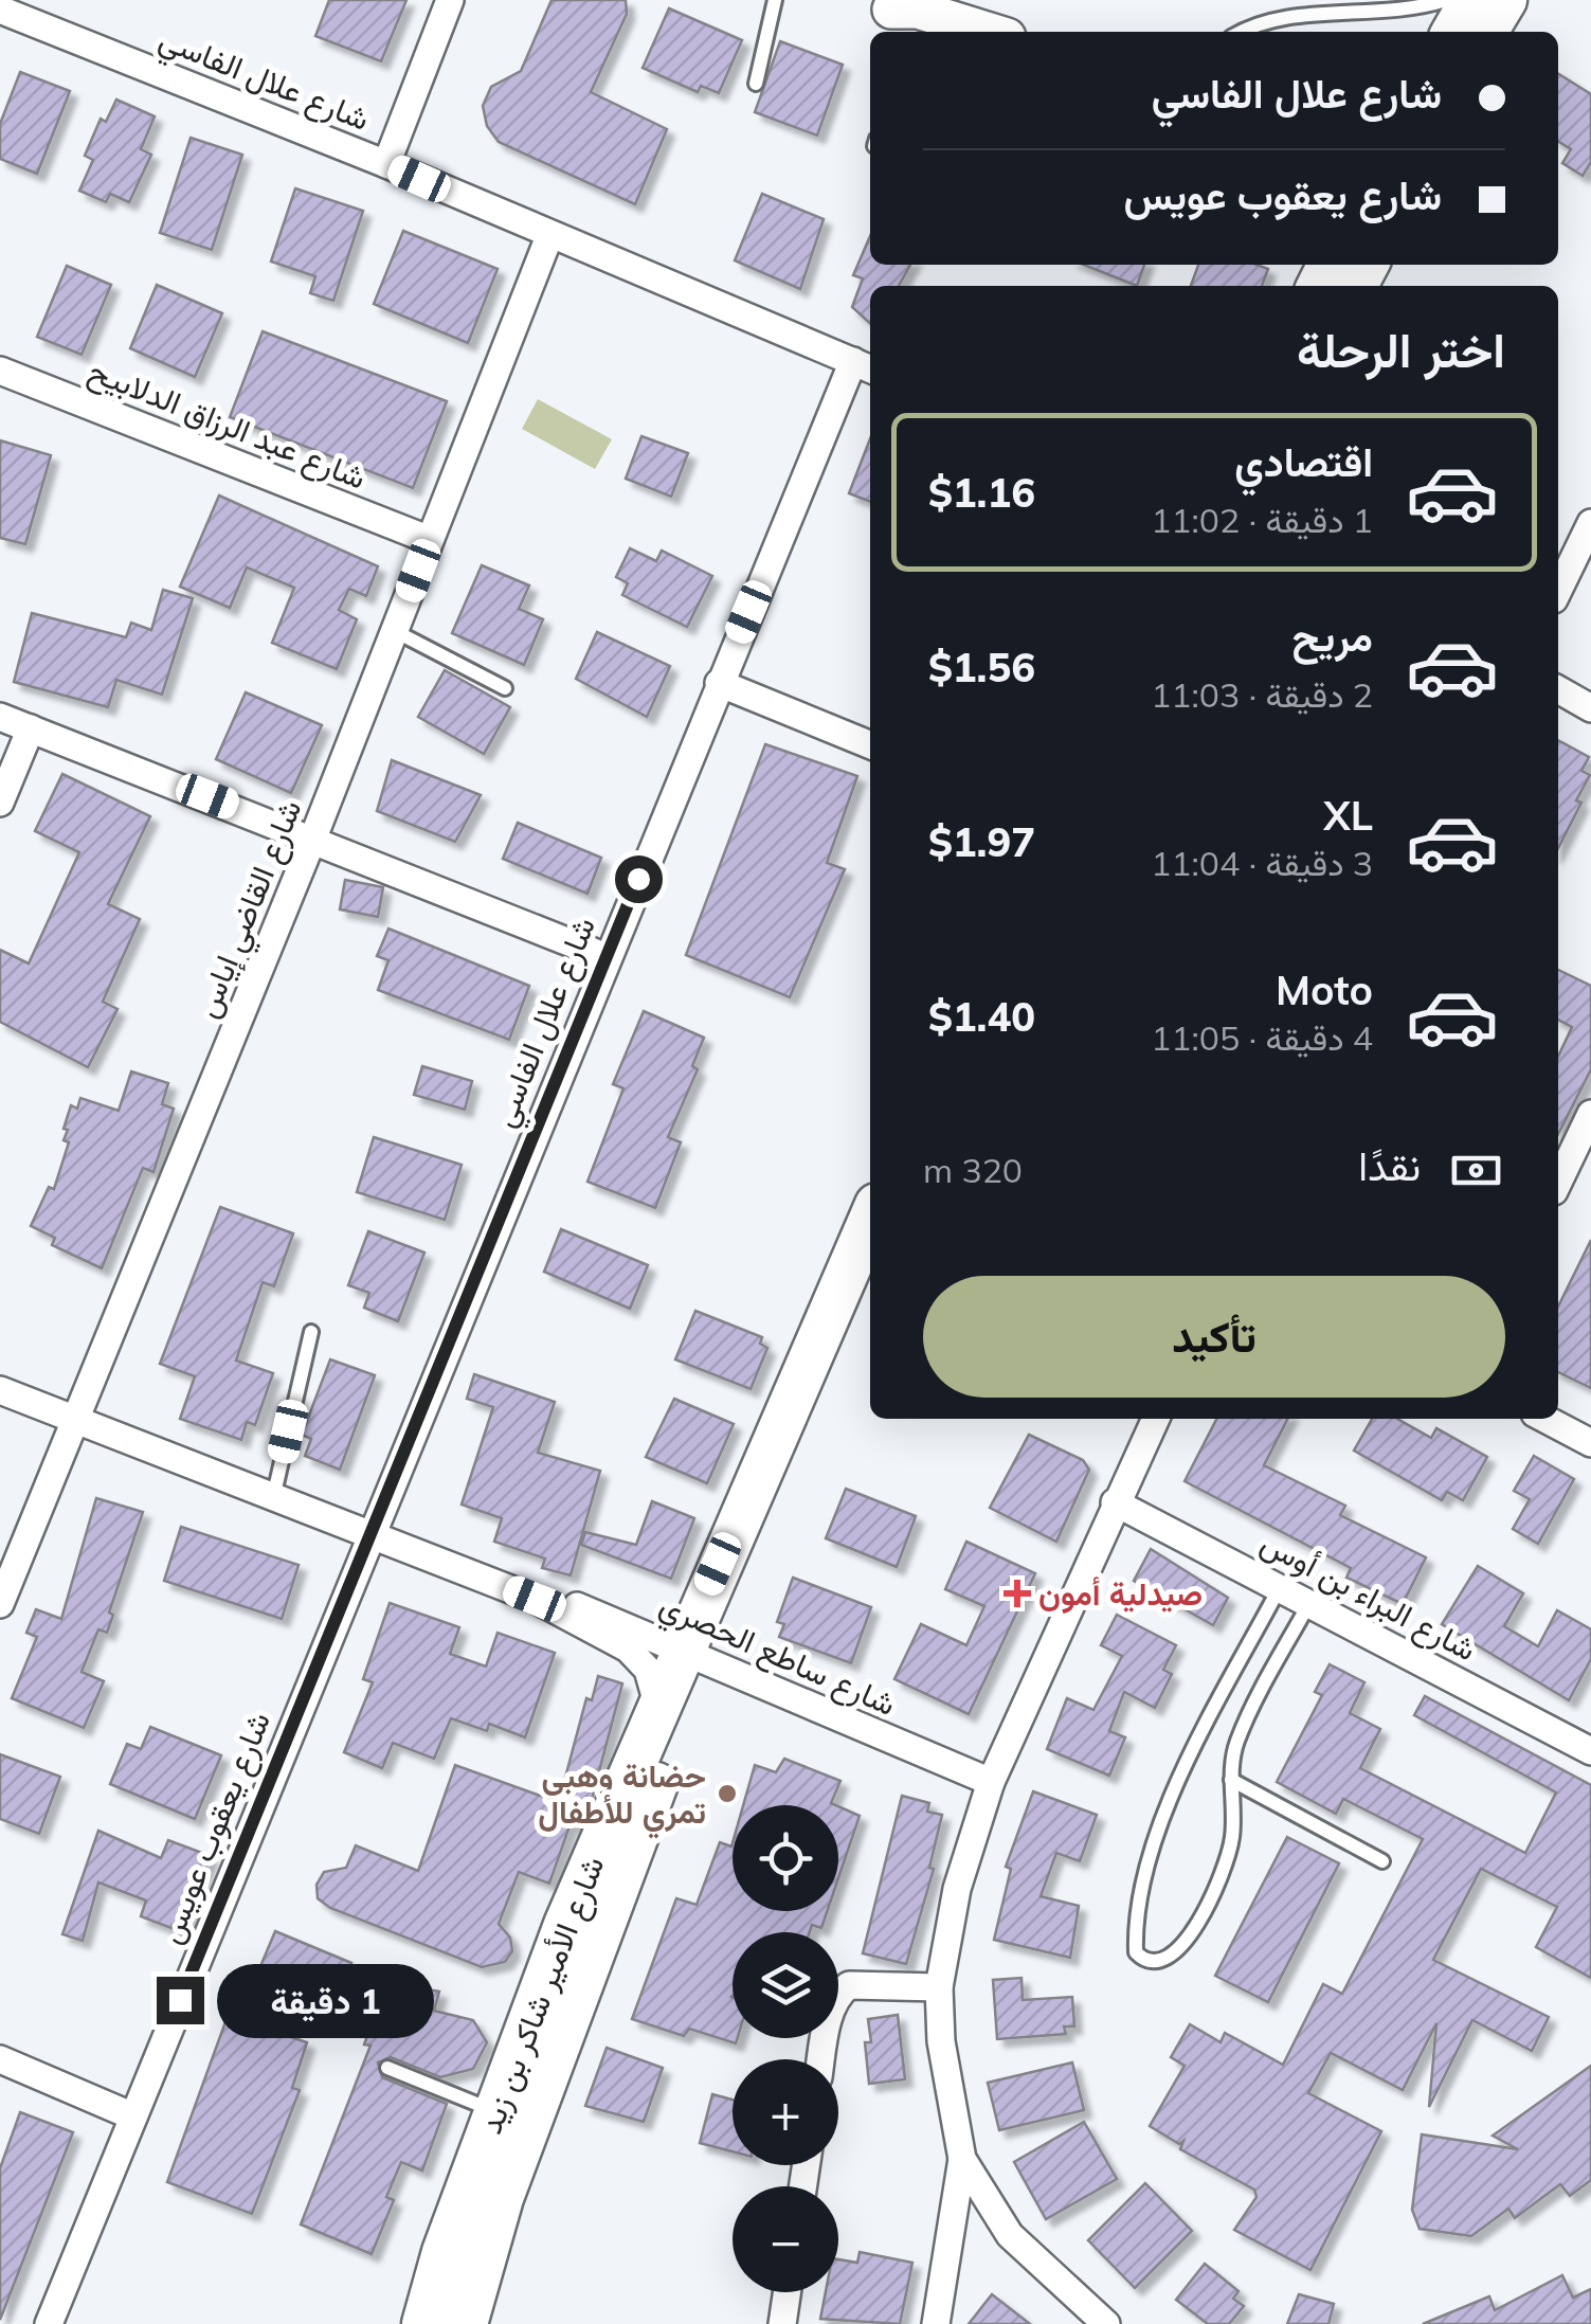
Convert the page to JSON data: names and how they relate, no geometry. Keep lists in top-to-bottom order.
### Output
{
  "streets": {
    "main road": ["شارع الأمير شاكر بن زيد"],
    "street": [
      "شارع علال الفاسي",
      "شارع عبد الرزاق الدلابيح",
      "شارع القاضي إياس",
      "شارع البراء بن أوس",
      "شارع ساطع الحصري",
      "شارع يعقوب عويس"
    ]
  },
  "crossings": [
    ["شارع علال الفاسي", "شارع القاضي إياس"],
    ["شارع علال الفاسي", "شارع ساطع الحصري"],
    ["شارع علال الفاسي", "شارع يعقوب عويس"],
    ["شارع عبد الرزاق الدلابيح", "شارع القاضي إياس"],
    ["شارع القاضي إياس", "شارع ساطع الحصري"],
    ["شارع ساطع الحصري", "شارع يعقوب عويس"],
    ["شارع ساطع الحصري", "شارع الأمير شاكر بن زيد"]
  ],
  "places": {
    "health": ["صيدلية أمون"],
    "other": ["حضانة وهبي تمري للأطفال"]
  },
  "page": {
    "banner": ["شارع علال الفاسي", "شارع يعقوب عويس"],
    "heading": "اختر الرحلة",
    "list": [
      {
        "name": "اقتصادي",
        "note": "1 دقيقة · 11:02",
        "value": "$1.16"
      },
      {
        "name": "مريح",
        "note": "2 دقيقة · 11:03",
        "value": "$1.56"
      },
      {
        "name": "XL",
        "note": "3 دقيقة · 11:04",
        "value": "$1.97"
      },
      {
        "name": "Moto",
        "note": "4 دقيقة · 11:05",
        "value": "$1.40"
      }
    ],
    "pay": ["نقدًا", "320 m"],
    "buttons": "تأكيد",
    "map_buttons": ["+", "−"],
    "bubble": "1 دقيقة"
  }
}
